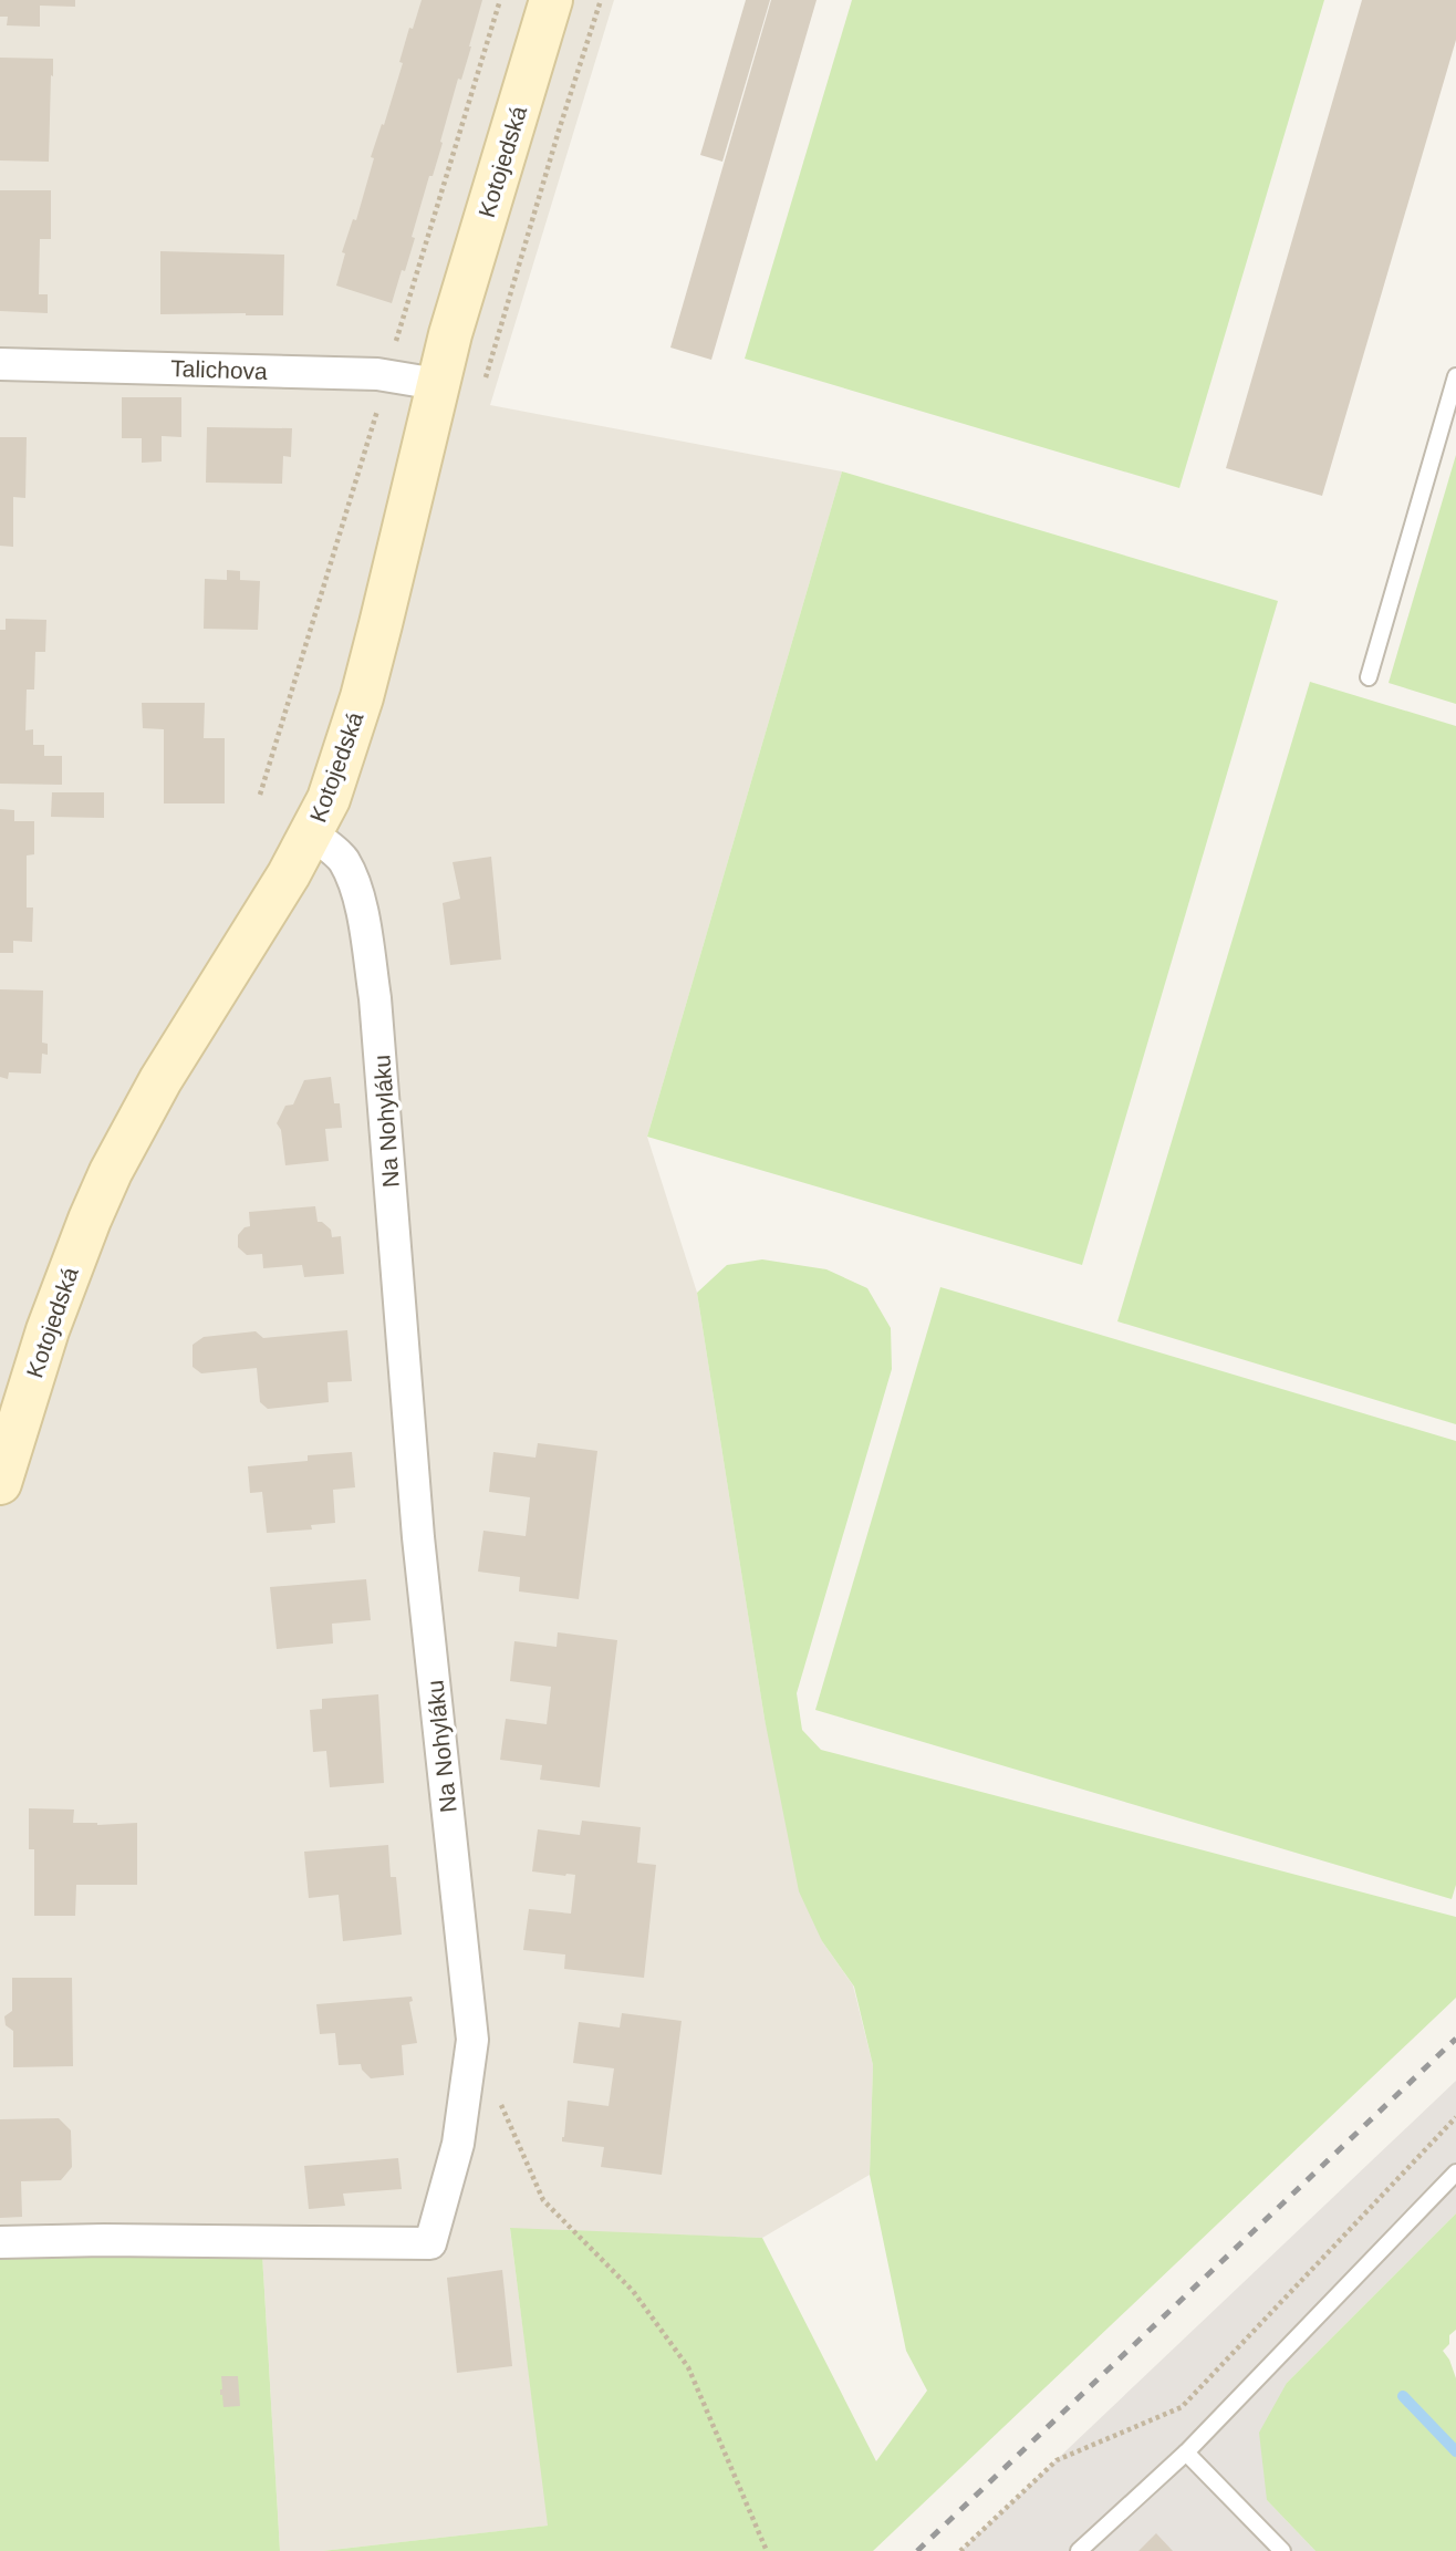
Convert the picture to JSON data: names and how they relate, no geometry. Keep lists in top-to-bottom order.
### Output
{
  "streets": {
    "main road": ["Kotojedská"],
    "street": ["Talichova", "Na Nohyláku"]
  },
  "crossings": [
    ["Kotojedská", "Talichova"],
    ["Kotojedská", "Na Nohyláku"]
  ]
}
